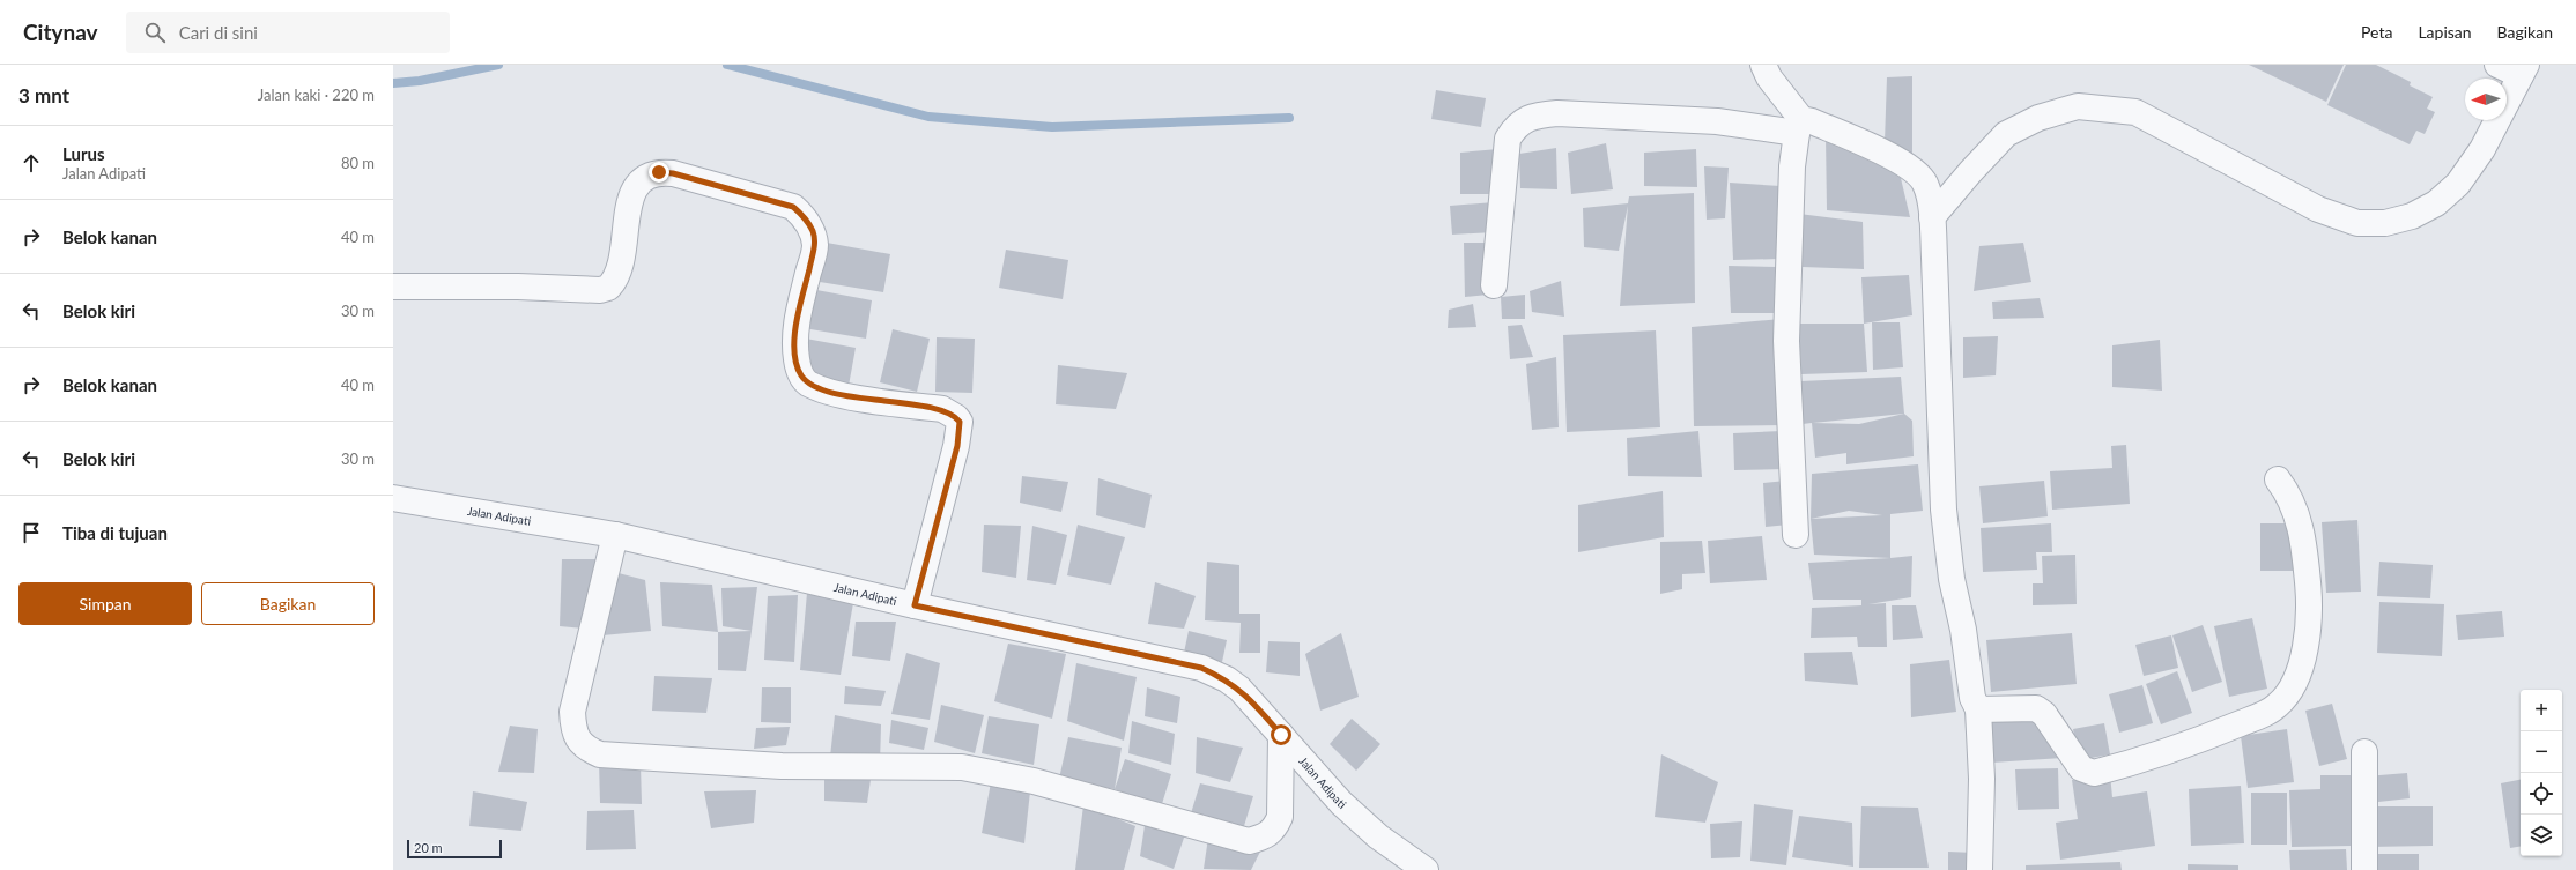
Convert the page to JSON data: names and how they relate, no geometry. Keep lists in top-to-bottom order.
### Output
{
  "streets": {
    "street": ["Jalan Adipati"]
  },
  "scale_bar": "20 m",
  "north": "left",
  "page": {
    "header": "Citynav",
    "search": "Cari di sini",
    "nav": ["Peta", "Lapisan", "Bagikan"],
    "heading": ["3 mnt", "Jalan kaki · 220 m"],
    "list": [
      ["Lurus", "Jalan Adipati", "80 m"],
      ["Belok kanan", "40 m"],
      ["Belok kiri", "30 m"],
      ["Belok kanan", "40 m"],
      ["Belok kiri", "30 m"],
      "Tiba di tujuan"
    ],
    "buttons": ["Simpan", "Bagikan"],
    "map_buttons": ["+", "−"],
    "scale": "20 m"
  }
}
